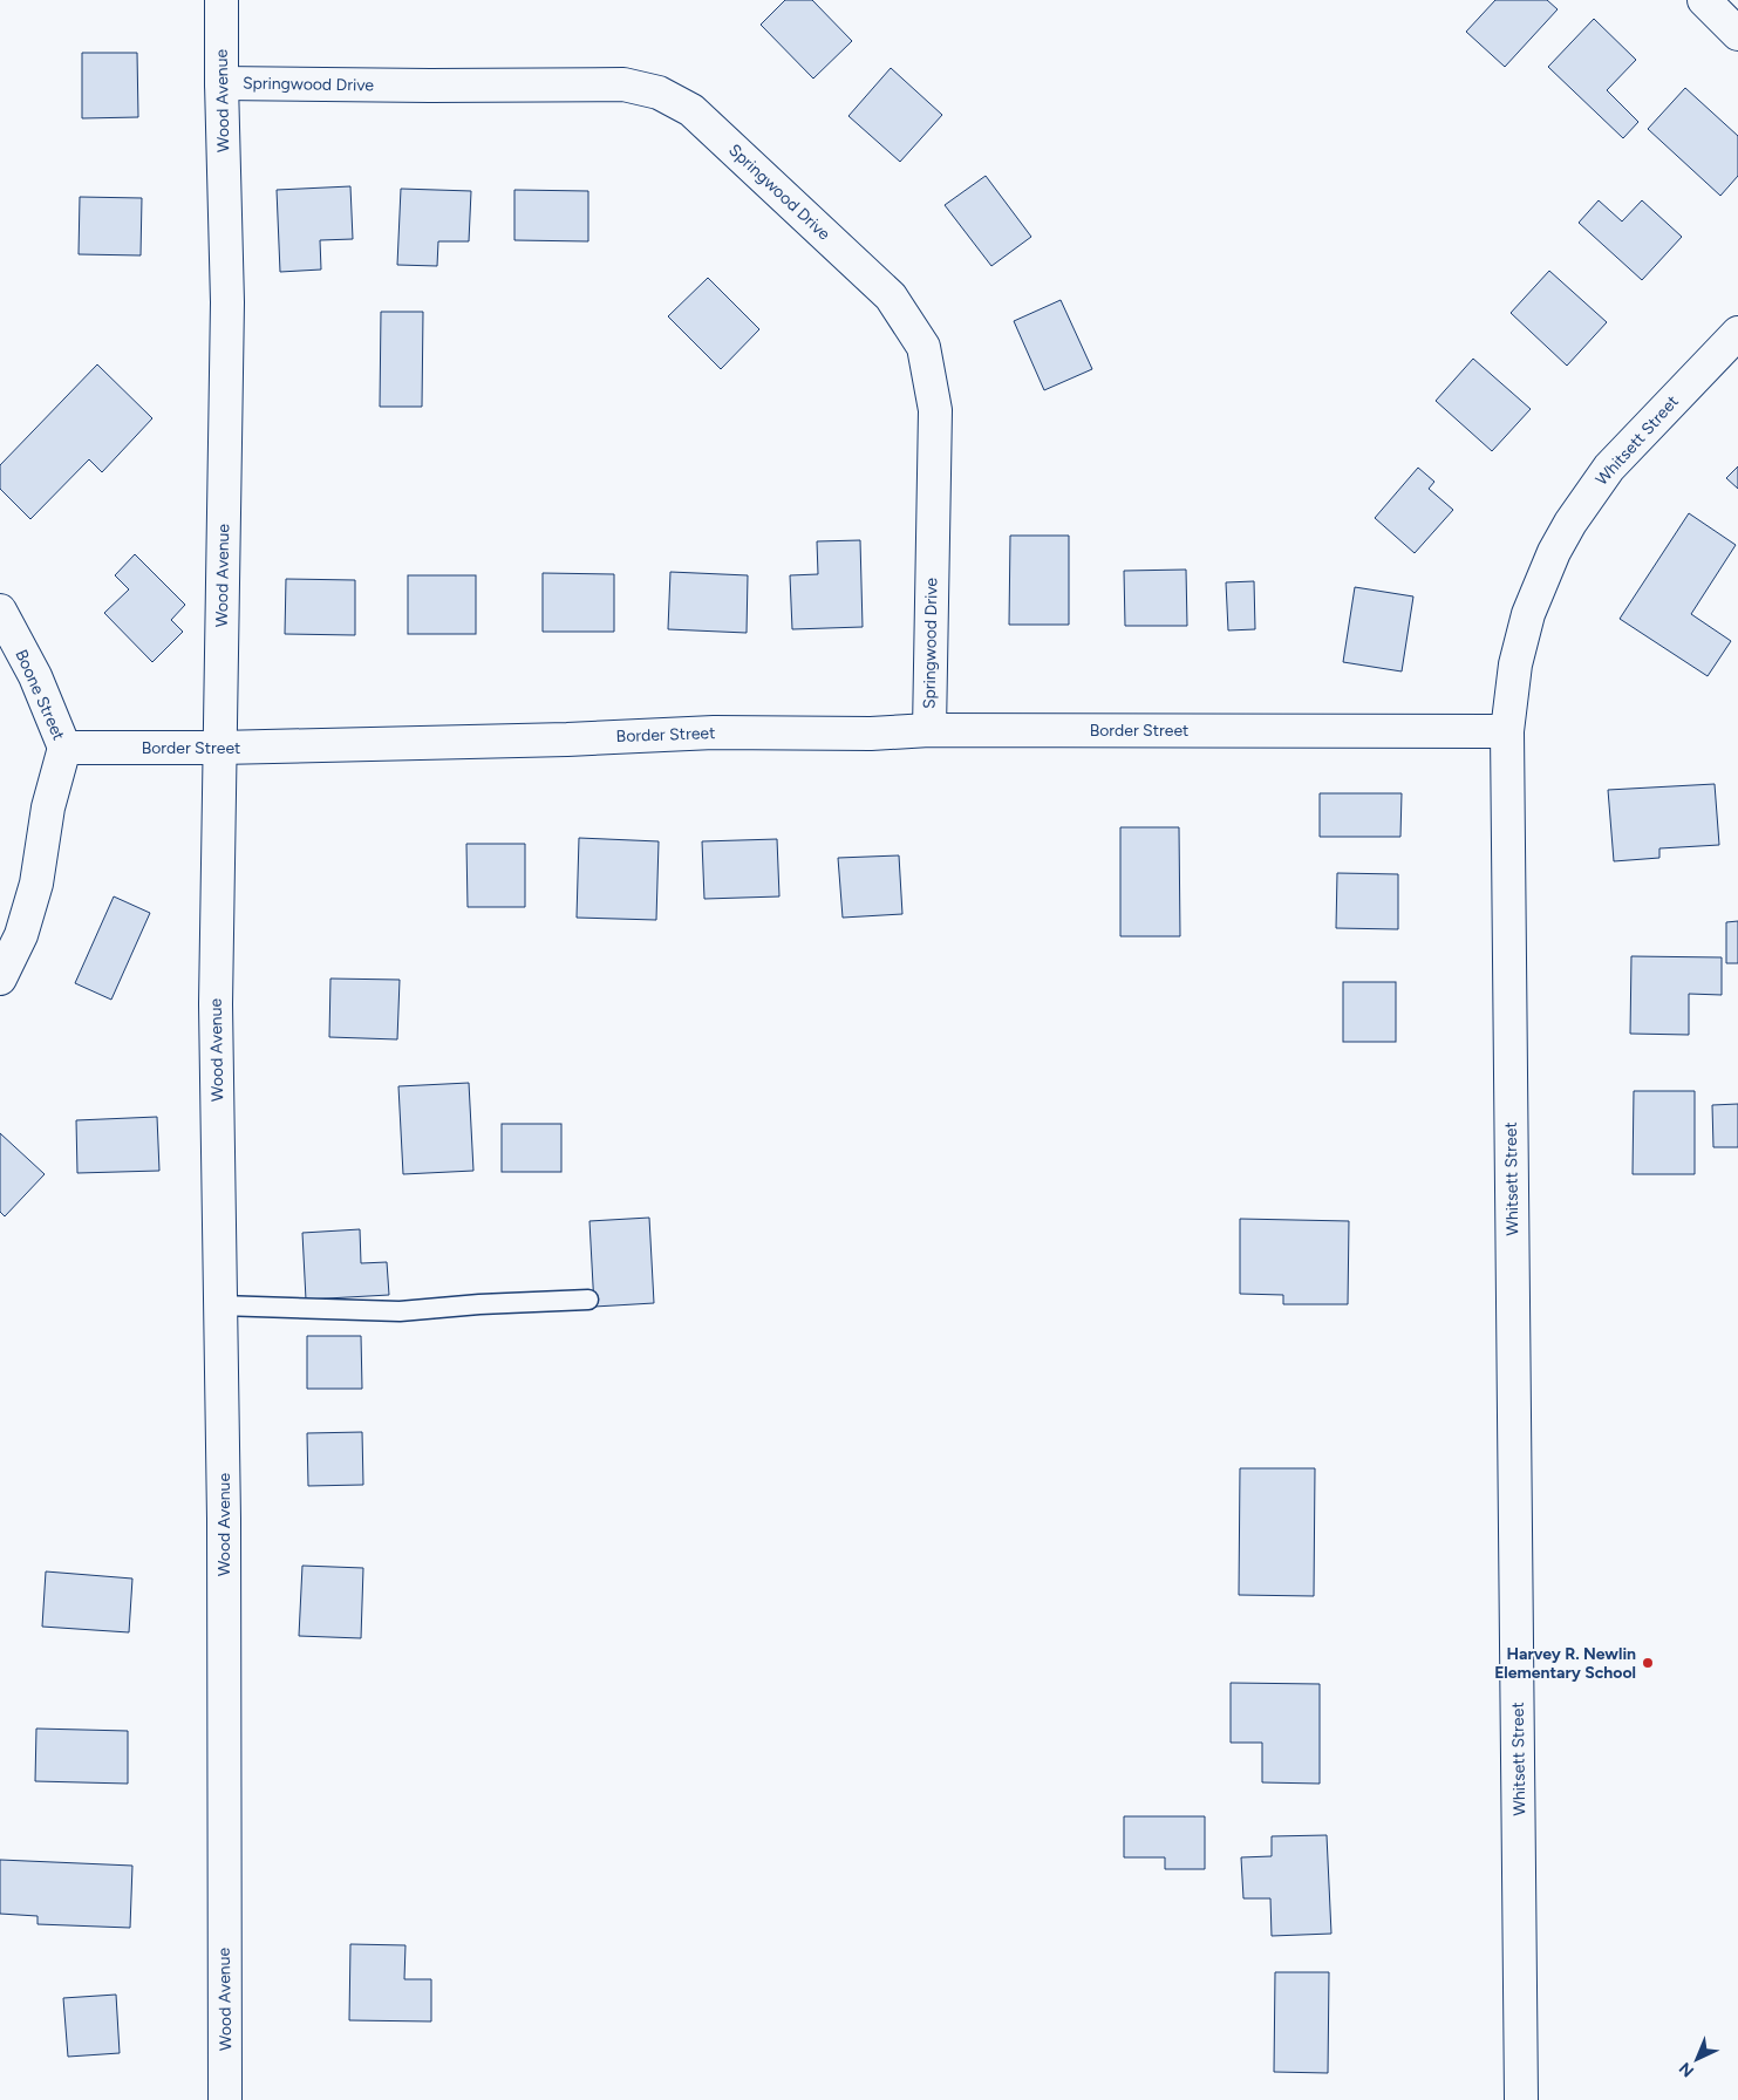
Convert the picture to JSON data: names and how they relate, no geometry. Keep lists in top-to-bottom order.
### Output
{
  "streets": {
    "street": [
      "Springwood Drive",
      "Wood Avenue",
      "Whitsett Street",
      "Boone Street",
      "Border Street"
    ]
  },
  "crossings": [
    ["Springwood Drive", "Wood Avenue"],
    ["Springwood Drive", "Border Street"],
    ["Wood Avenue", "Border Street"],
    ["Whitsett Street", "Border Street"],
    ["Boone Street", "Border Street"]
  ],
  "places": ["Harvey R. Newlin Elementary School"],
  "north": "bottom left"
}
